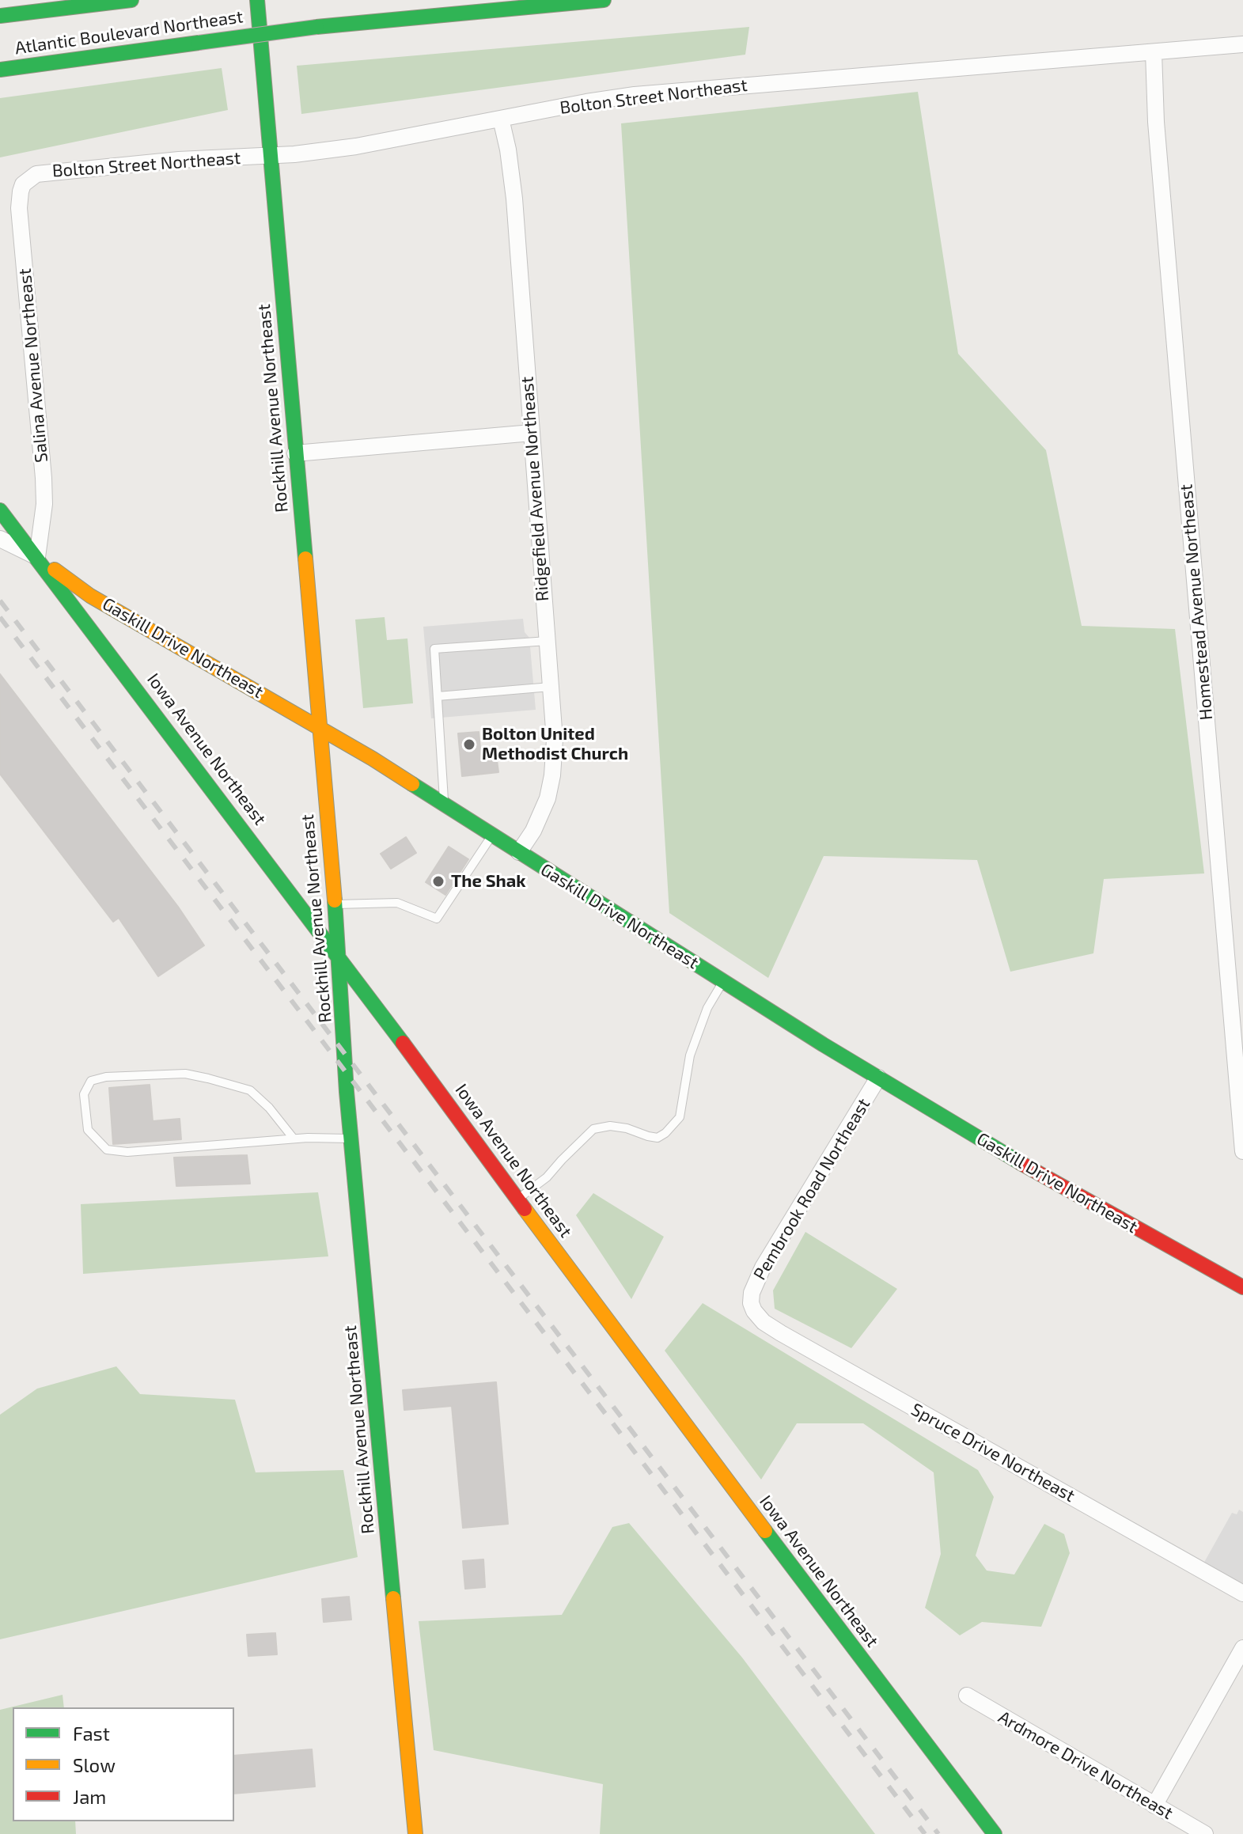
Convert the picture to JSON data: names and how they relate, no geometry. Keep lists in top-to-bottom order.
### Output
{
  "streets": {
    "main road": [
      "Atlantic Boulevard Northeast",
      "Rockhill Avenue Northeast",
      "Gaskill Drive Northeast",
      "Iowa Avenue Northeast"
    ],
    "street": [
      "Bolton Street Northeast",
      "Salina Avenue Northeast",
      "Ridgefield Avenue Northeast",
      "Homestead Avenue Northeast",
      "Pembrook Road Northeast",
      "Spruce Drive Northeast",
      "Ardmore Drive Northeast"
    ]
  },
  "crossings": [
    ["Bolton Street Northeast", "Salina Avenue Northeast"],
    ["Bolton Street Northeast", "Rockhill Avenue Northeast"],
    ["Bolton Street Northeast", "Ridgefield Avenue Northeast"],
    ["Bolton Street Northeast", "Homestead Avenue Northeast"],
    ["Salina Avenue Northeast", "Gaskill Drive Northeast"],
    ["Salina Avenue Northeast", "Iowa Avenue Northeast"],
    ["Rockhill Avenue Northeast", "Gaskill Drive Northeast"],
    ["Rockhill Avenue Northeast", "Iowa Avenue Northeast"],
    ["Ridgefield Avenue Northeast", "Gaskill Drive Northeast"],
    ["Gaskill Drive Northeast", "Iowa Avenue Northeast"],
    ["Gaskill Drive Northeast", "Pembrook Road Northeast"],
    ["Pembrook Road Northeast", "Spruce Drive Northeast"]
  ],
  "places": ["Bolton United Methodist Church", "The Shak"],
  "legend": ["Fast", "Slow", "Jam"]
}
